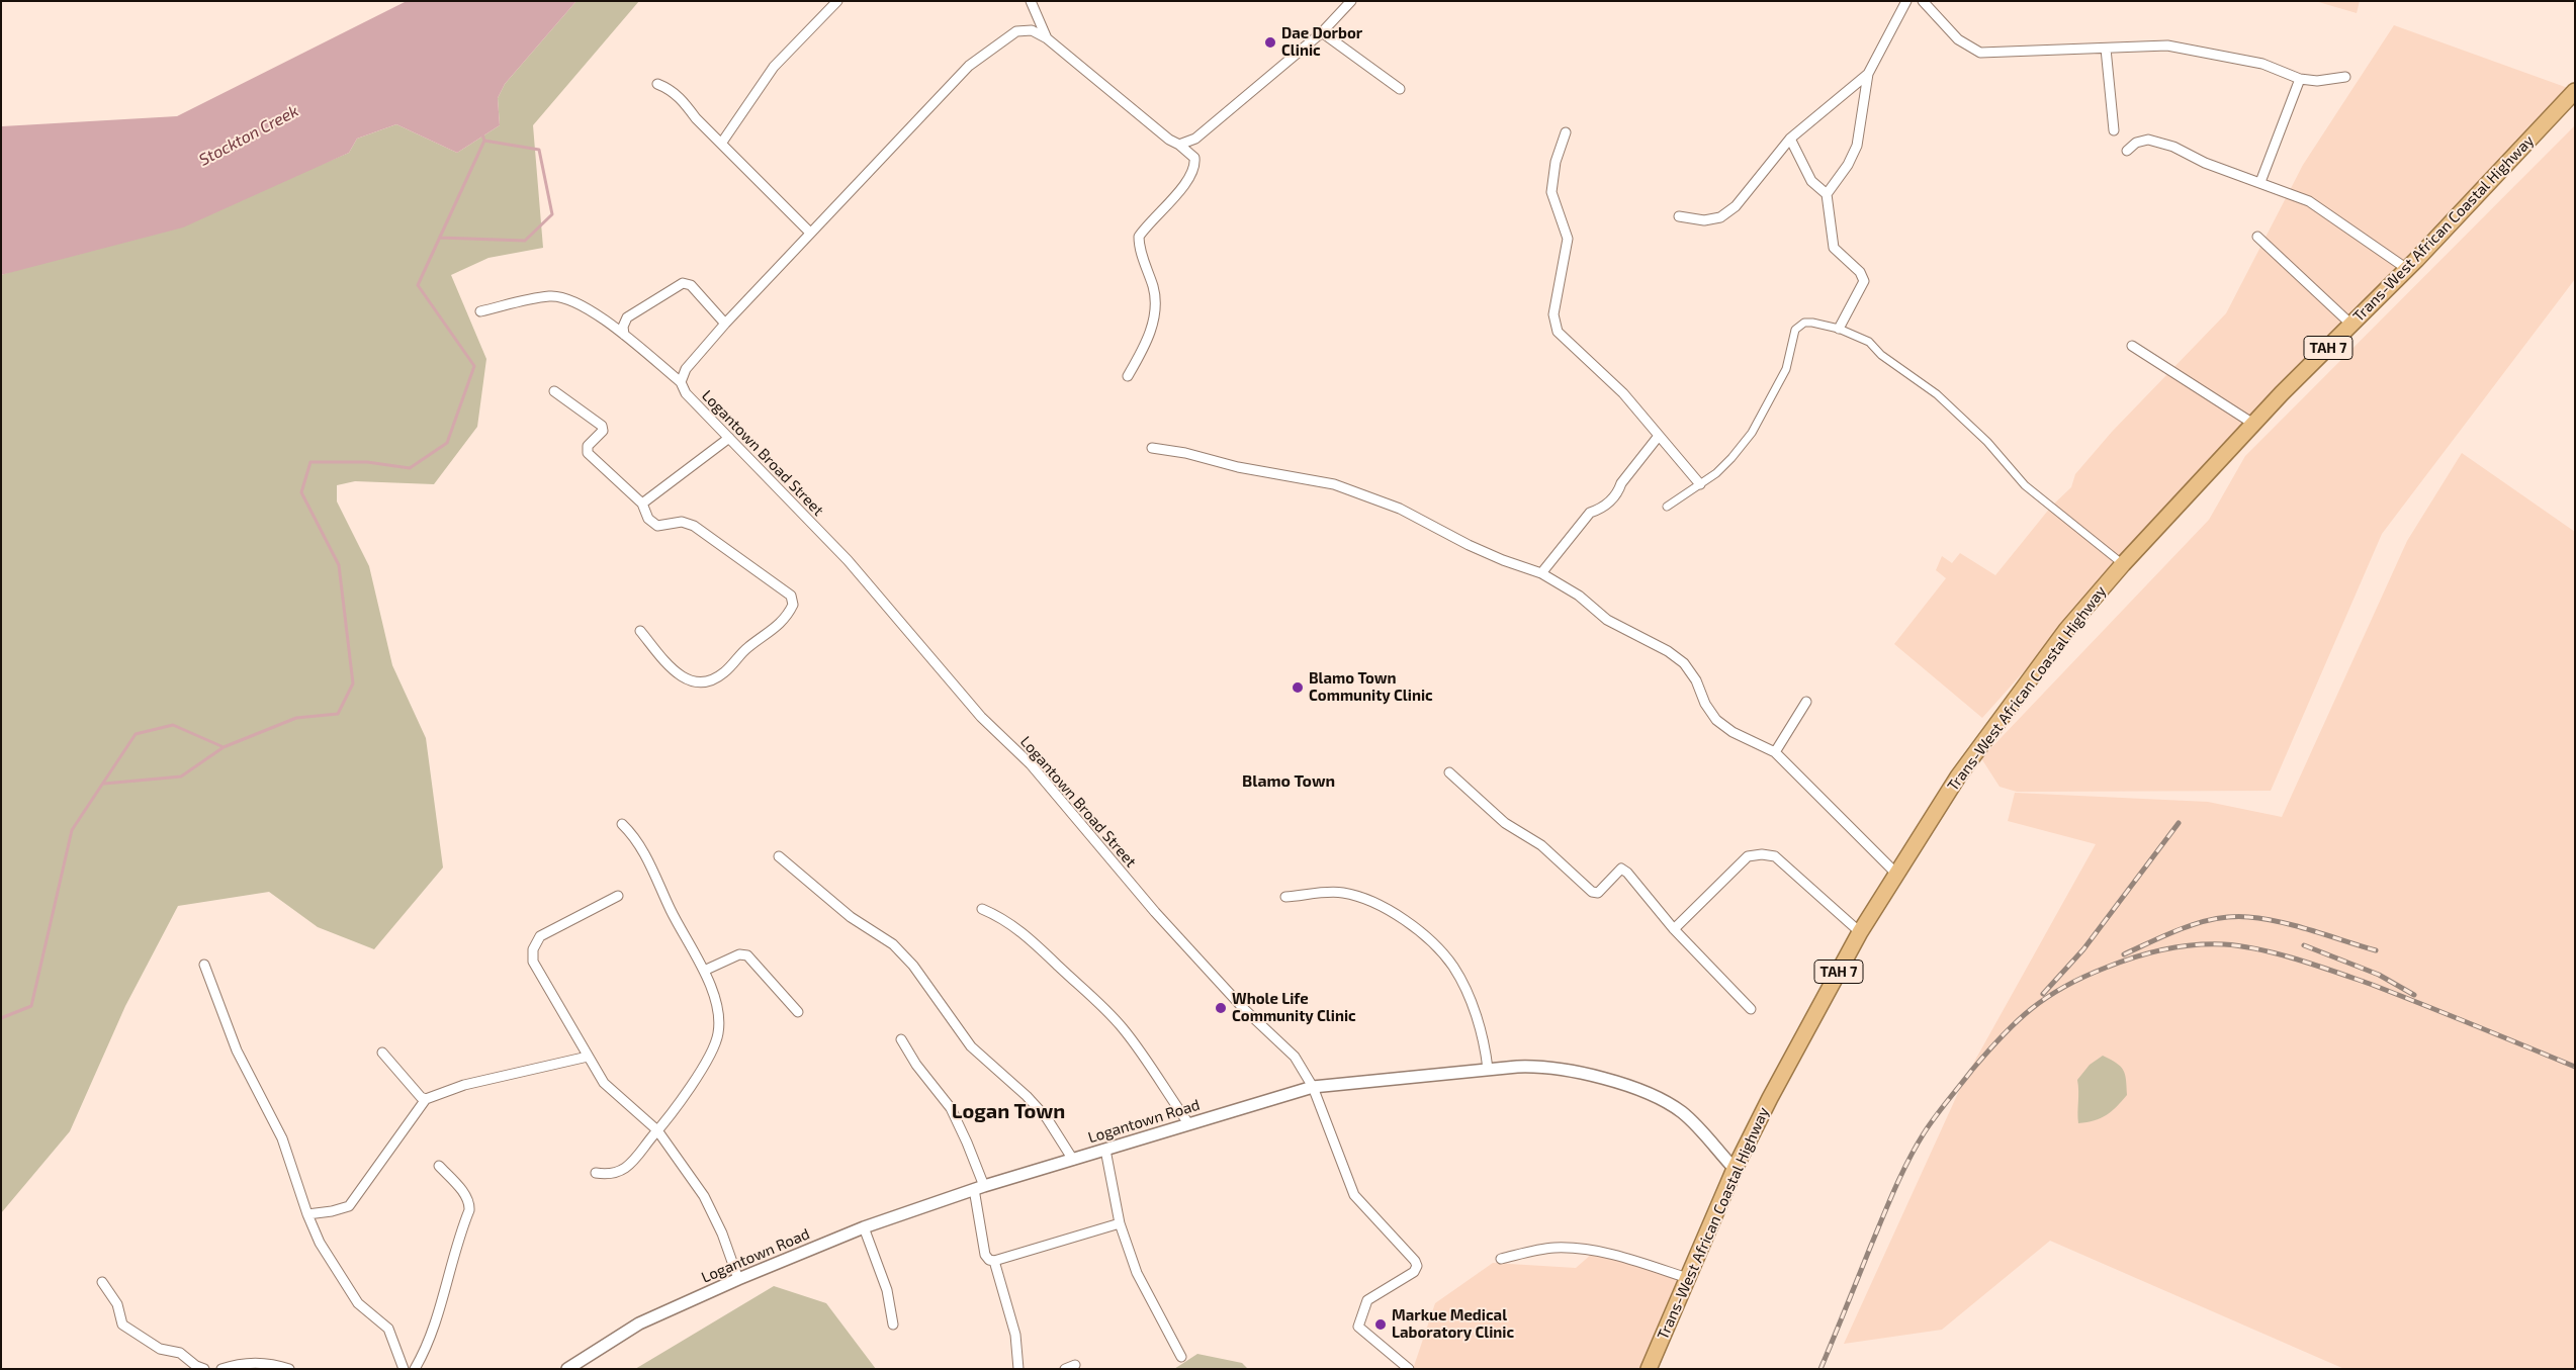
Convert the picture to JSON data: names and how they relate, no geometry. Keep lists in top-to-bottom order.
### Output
{
  "streets": {
    "highway": ["Trans-West African Coastal Highway", "TAH 7"],
    "street": ["Logantown Broad Street", "Logantown Road"]
  },
  "crossings": [
    ["Trans-West African Coastal Highway", "Logantown Road"],
    ["Logantown Broad Street", "Logantown Road"]
  ],
  "districts": ["Blamo Town", "Logan Town"],
  "water": ["Stockton Creek"],
  "places": [
    "Dae Dorbor Clinic",
    "Blamo Town Community Clinic",
    "Whole Life Community Clinic",
    "Markue Medical Laboratory Clinic"
  ]
}
